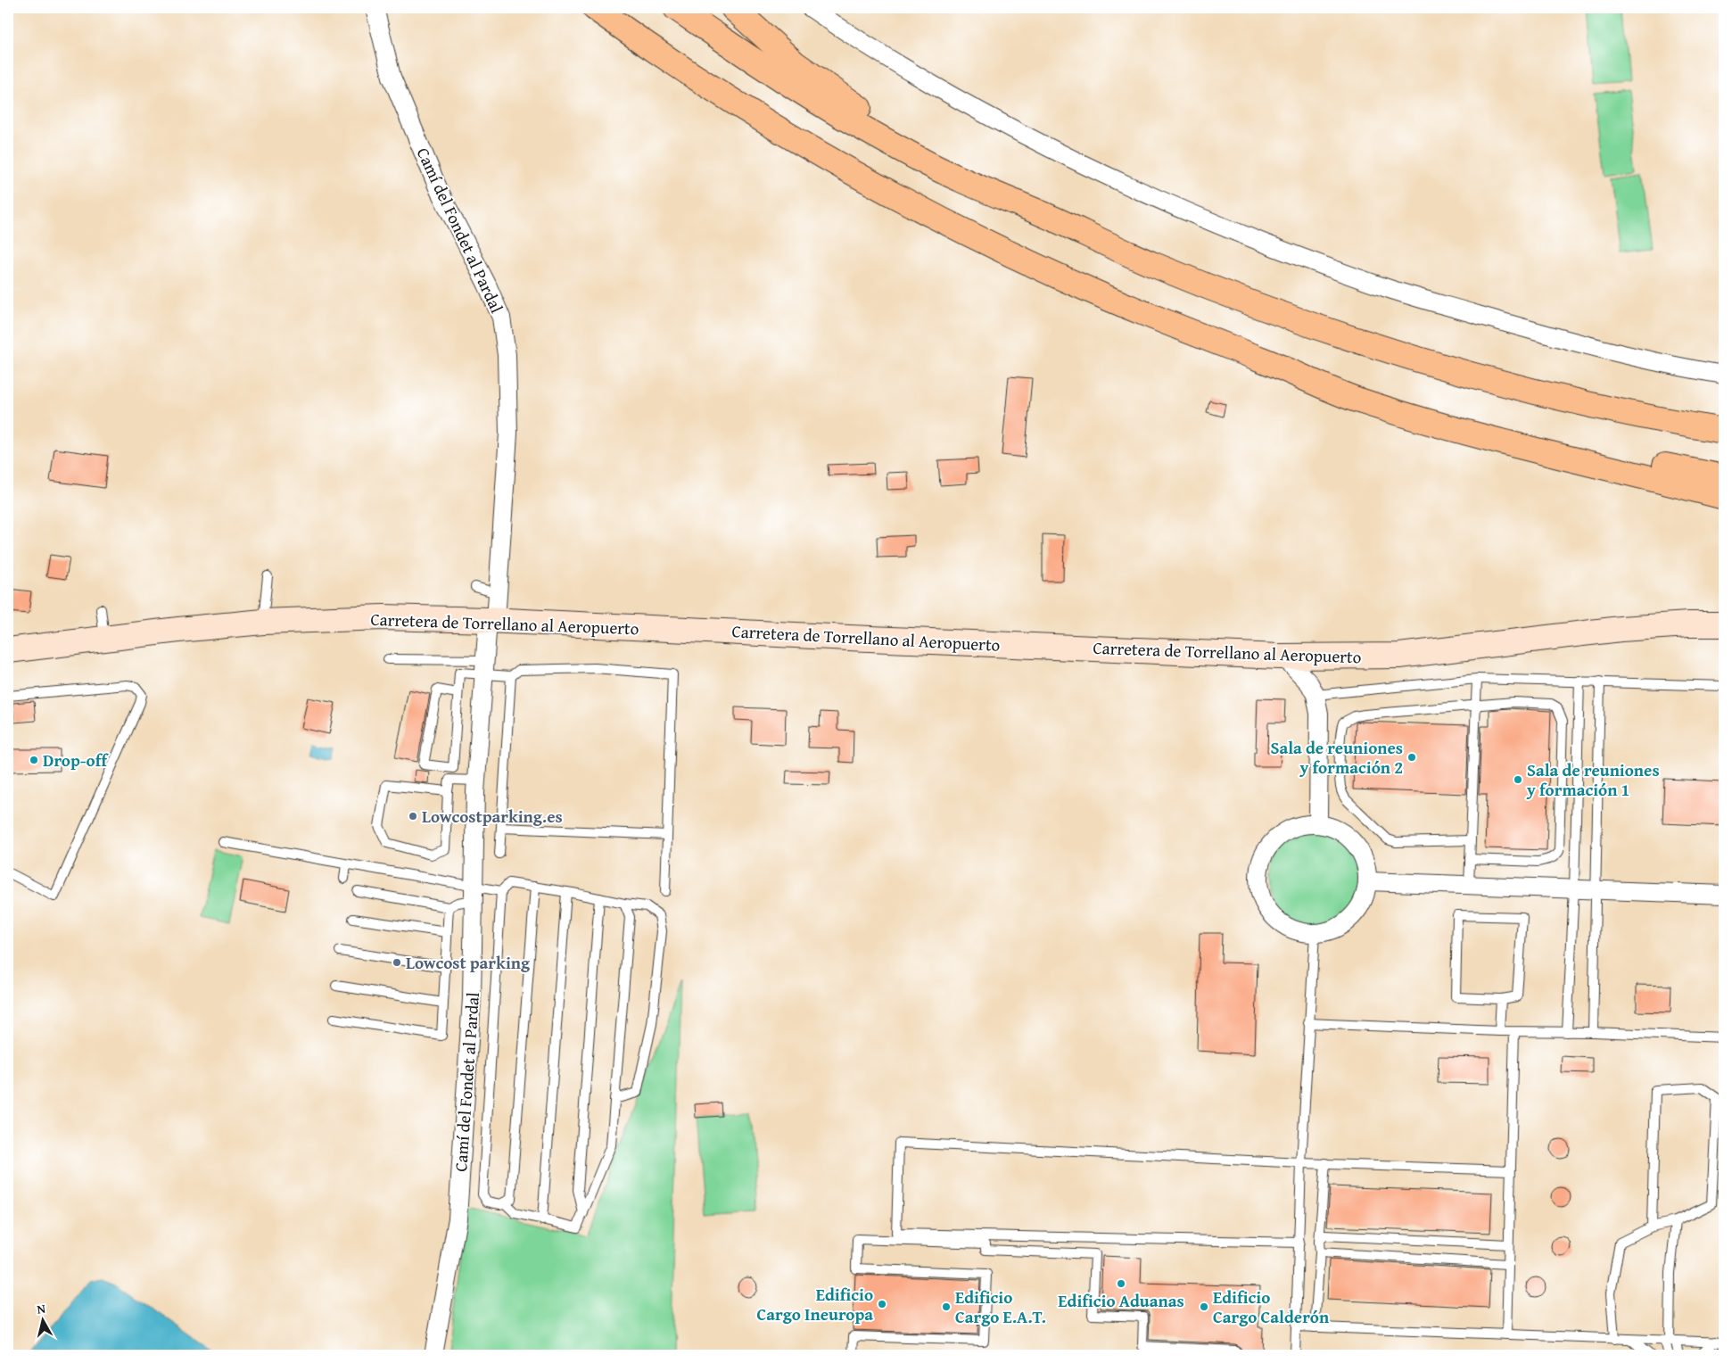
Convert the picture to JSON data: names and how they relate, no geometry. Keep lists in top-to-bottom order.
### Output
{
  "streets": {
    "street": ["Camí del Fondet al Pardal", "Carretera de Torrellano al Aeropuerto"]
  },
  "crossings": [
    ["Camí del Fondet al Pardal", "Carretera de Torrellano al Aeropuerto"]
  ],
  "places": [
    "Sala de reuniones y formación 2",
    "Drop-off",
    "Sala de reuniones y formación 1",
    "Lowcostparking.es",
    "Lowcost parking",
    "Edificio Aduanas",
    "Edificio Cargo Ineuropa",
    "Edificio Cargo E.A.T.",
    "Edificio Cargo Calderón"
  ],
  "north": "top"
}
